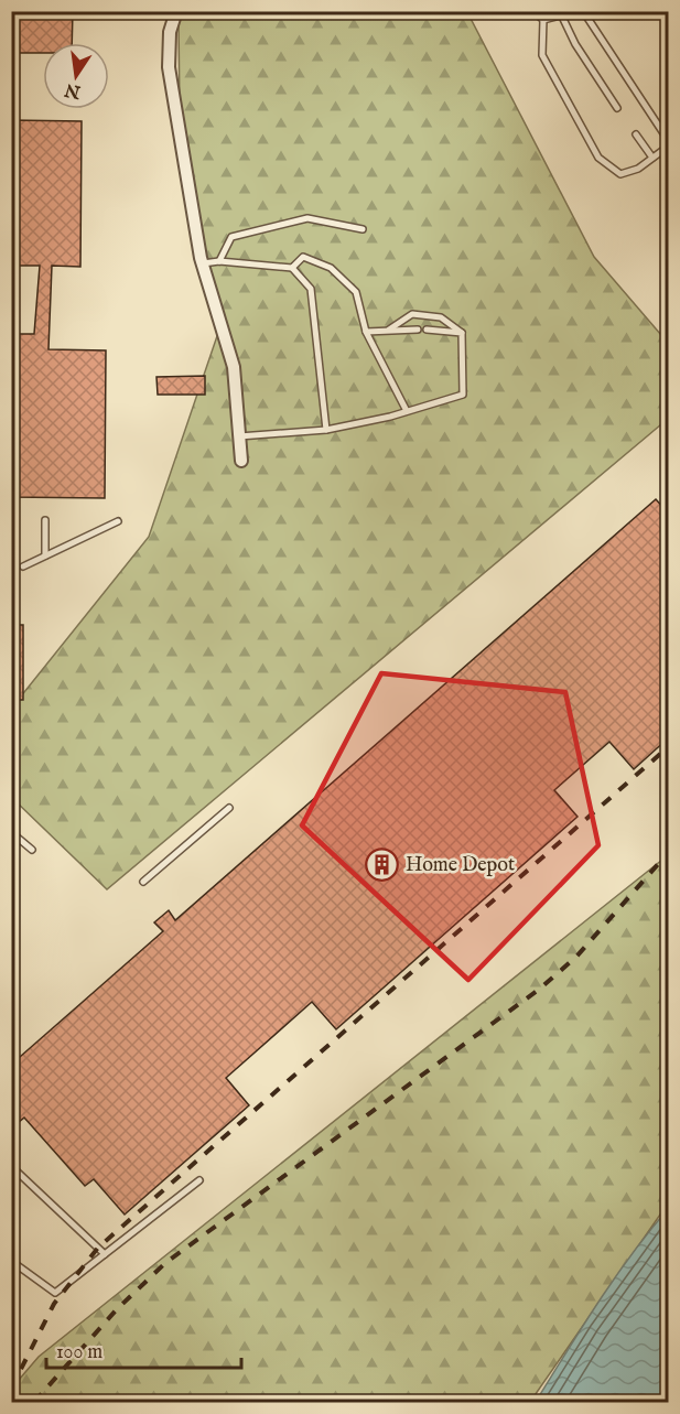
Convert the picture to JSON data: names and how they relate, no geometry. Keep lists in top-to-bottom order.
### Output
{
  "places": {
    "building": ["Home Depot"]
  },
  "scale_bar": "100 m",
  "north": "bottom"
}
